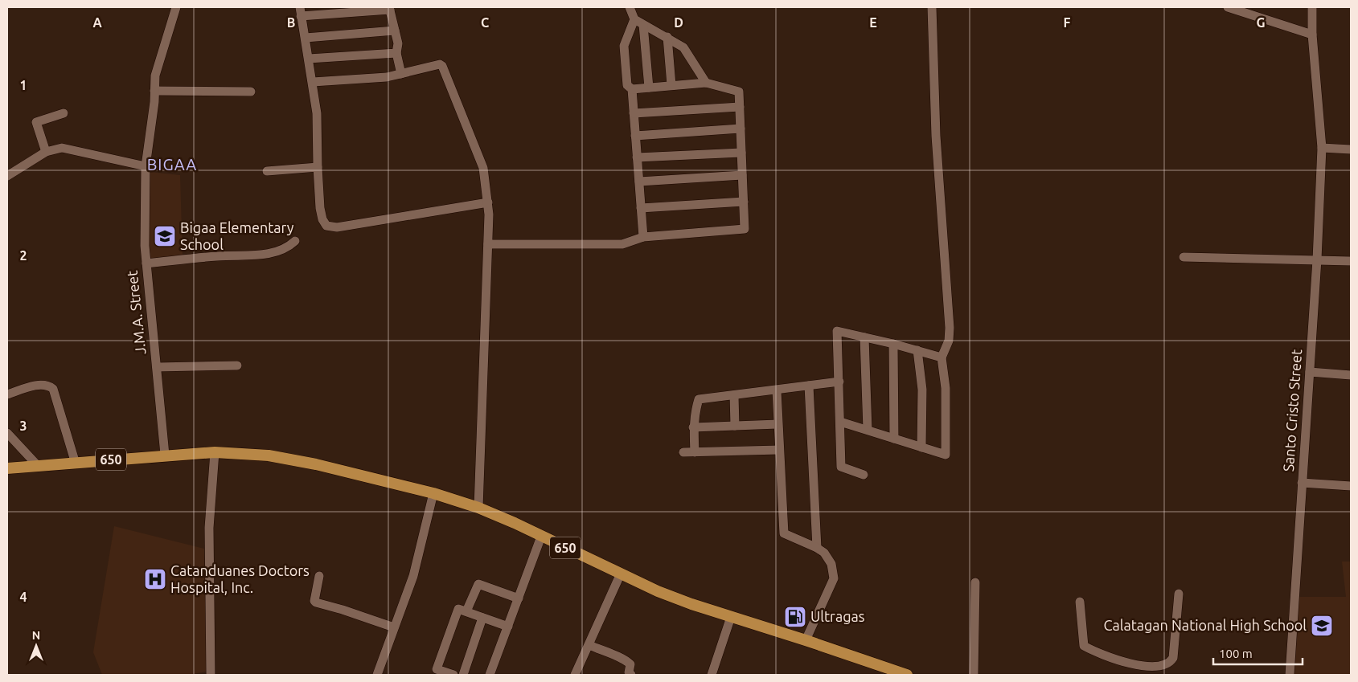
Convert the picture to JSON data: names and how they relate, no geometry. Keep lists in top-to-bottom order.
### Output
{
  "streets": {
    "main road": ["650"],
    "street": ["J.M.A. Street", "Santo Cristo Street"]
  },
  "crossings": [
    ["J.M.A. Street", "650"]
  ],
  "districts": ["BIGAA"],
  "places": {
    "school or university": ["Bigaa Elementary School", "Calatagan National High School"],
    "hospital": ["Catanduanes Doctors Hospital, Inc."],
    "fuel station": ["Ultragas"]
  },
  "scale_bar": "100 m",
  "north": "top",
  "grid": {
    "columns": [
      "A",
      "B",
      "C",
      "D",
      "E",
      "F",
      "G"
    ],
    "rows": [
      "1",
      "2",
      "3",
      "4"
    ]
  }
}
